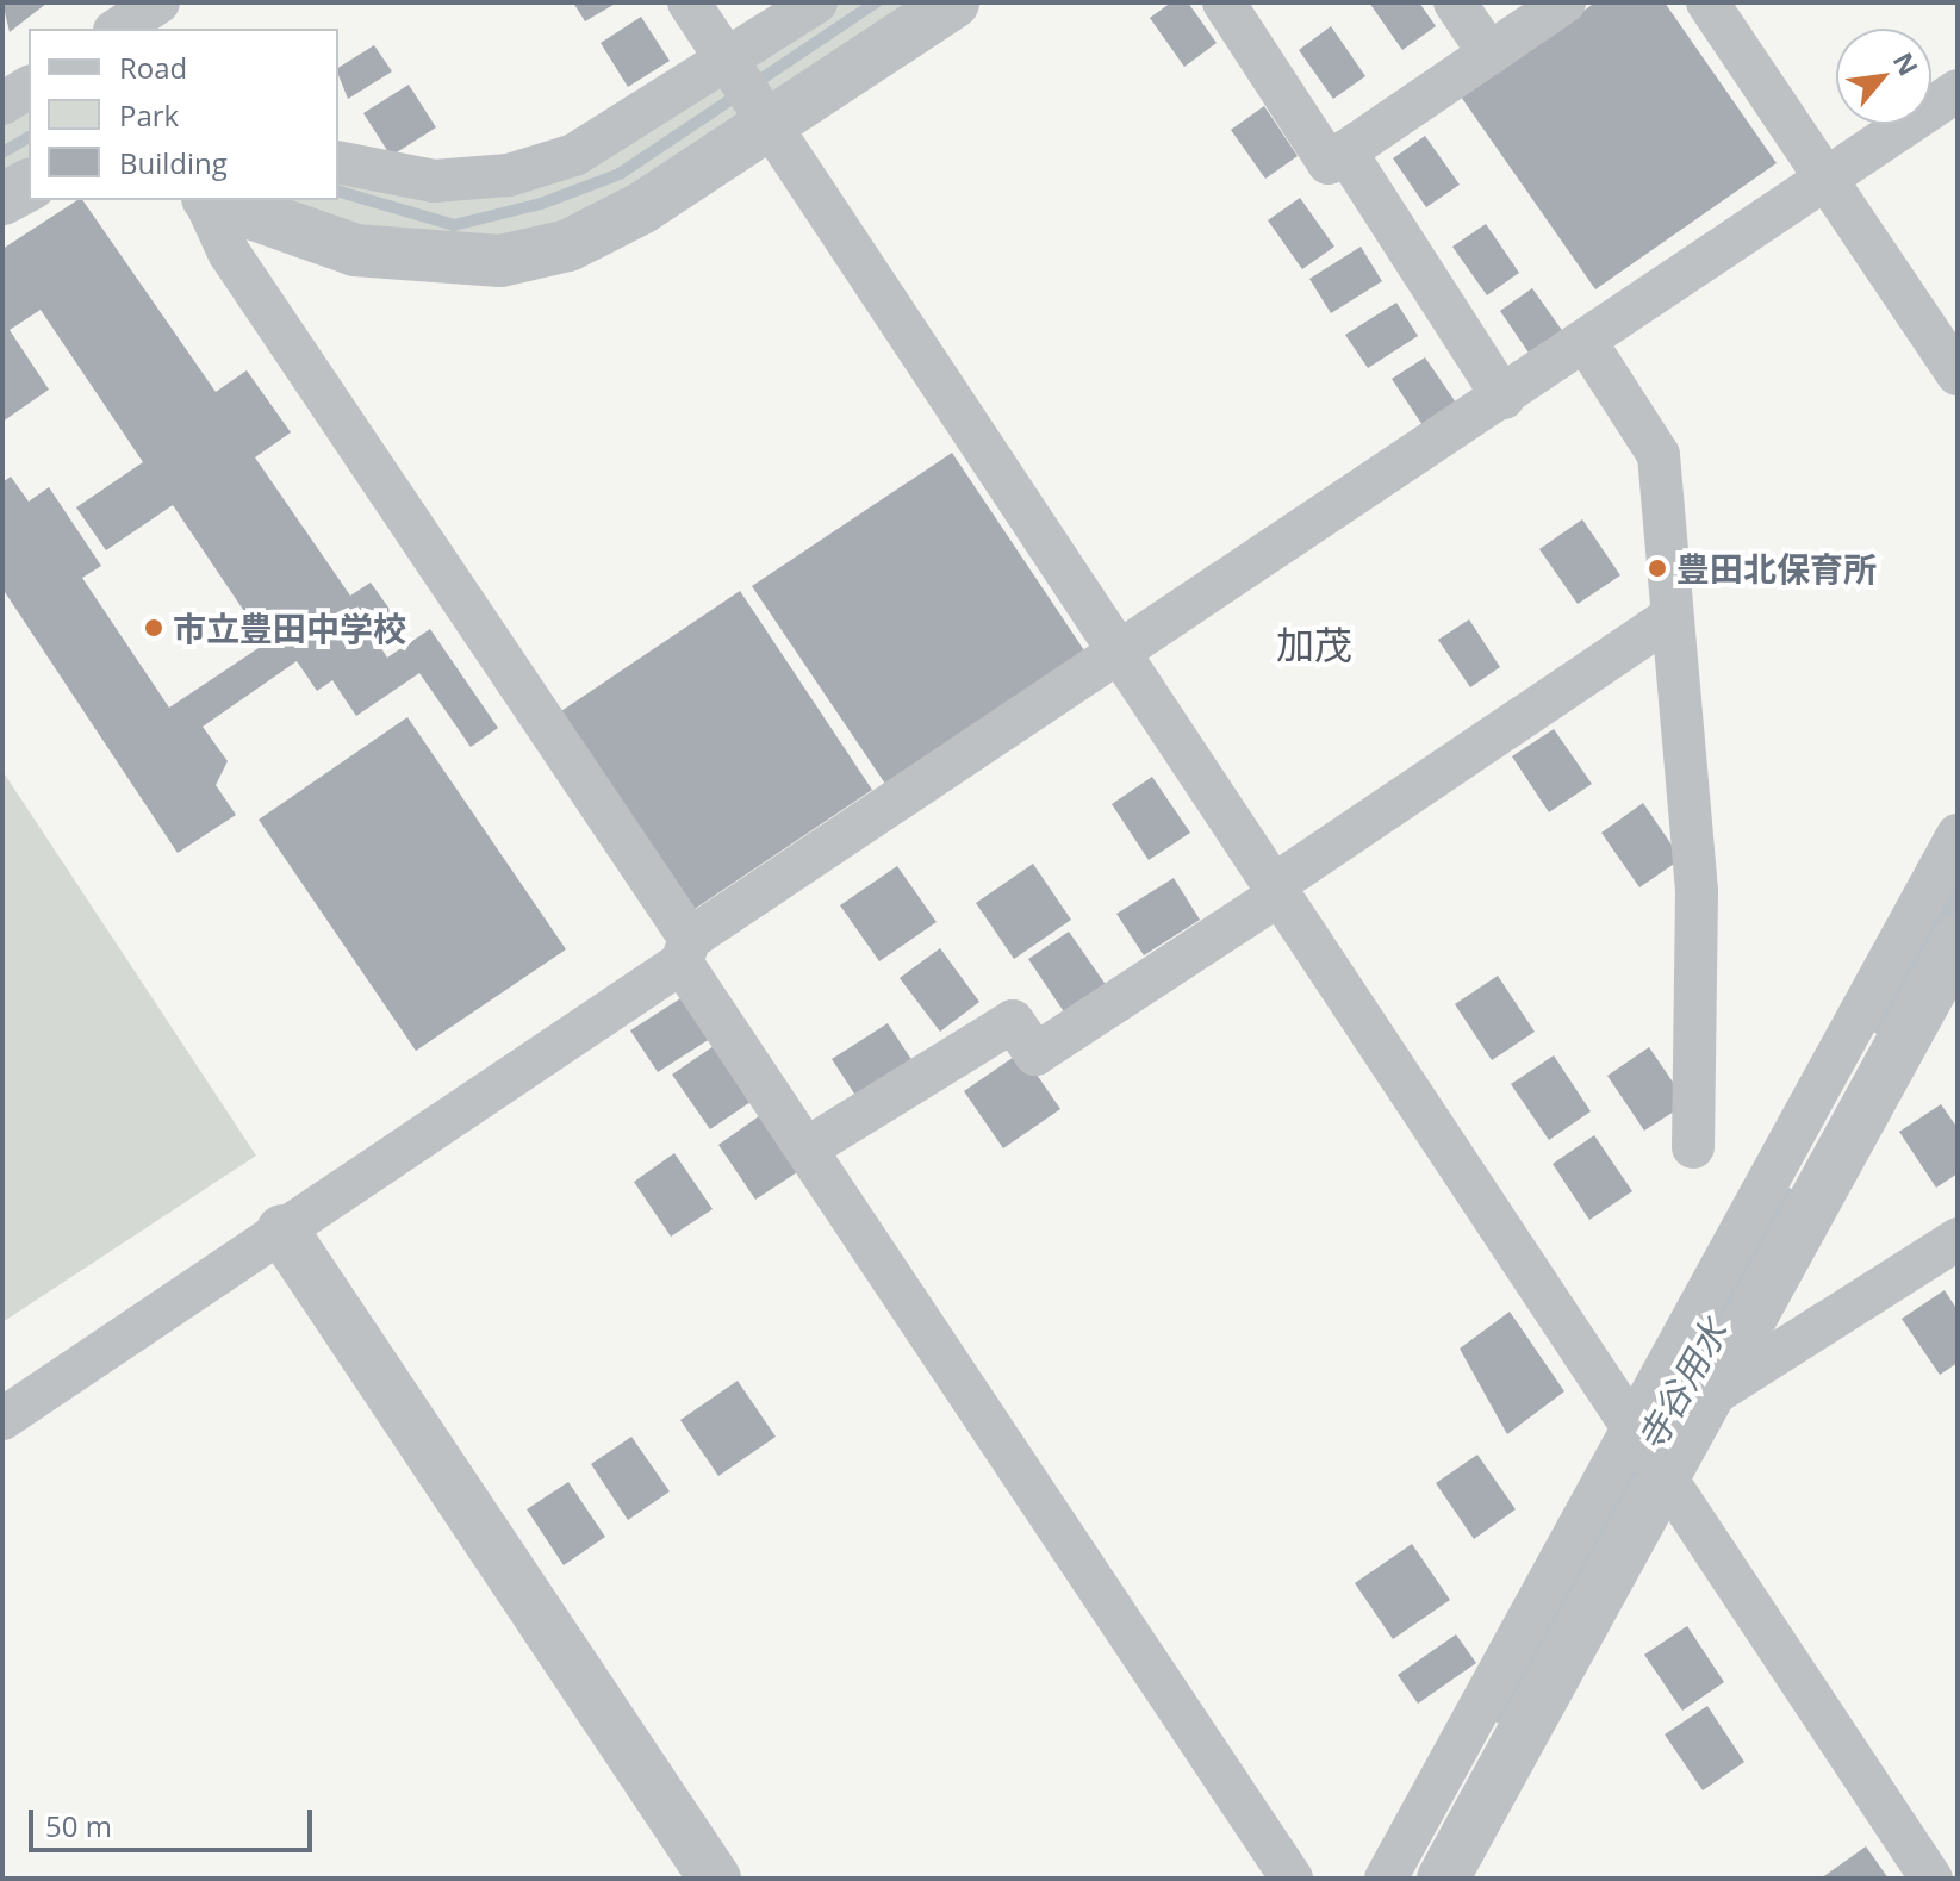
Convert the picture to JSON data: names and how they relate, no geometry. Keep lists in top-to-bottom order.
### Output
{
  "districts": ["加茂"],
  "water": ["寺谷用水"],
  "places": ["豊田北保育所", "市立豊田中学校"],
  "legend": ["Road", "Park", "Building"],
  "scale_bar": "50 m",
  "north": "top right"
}
